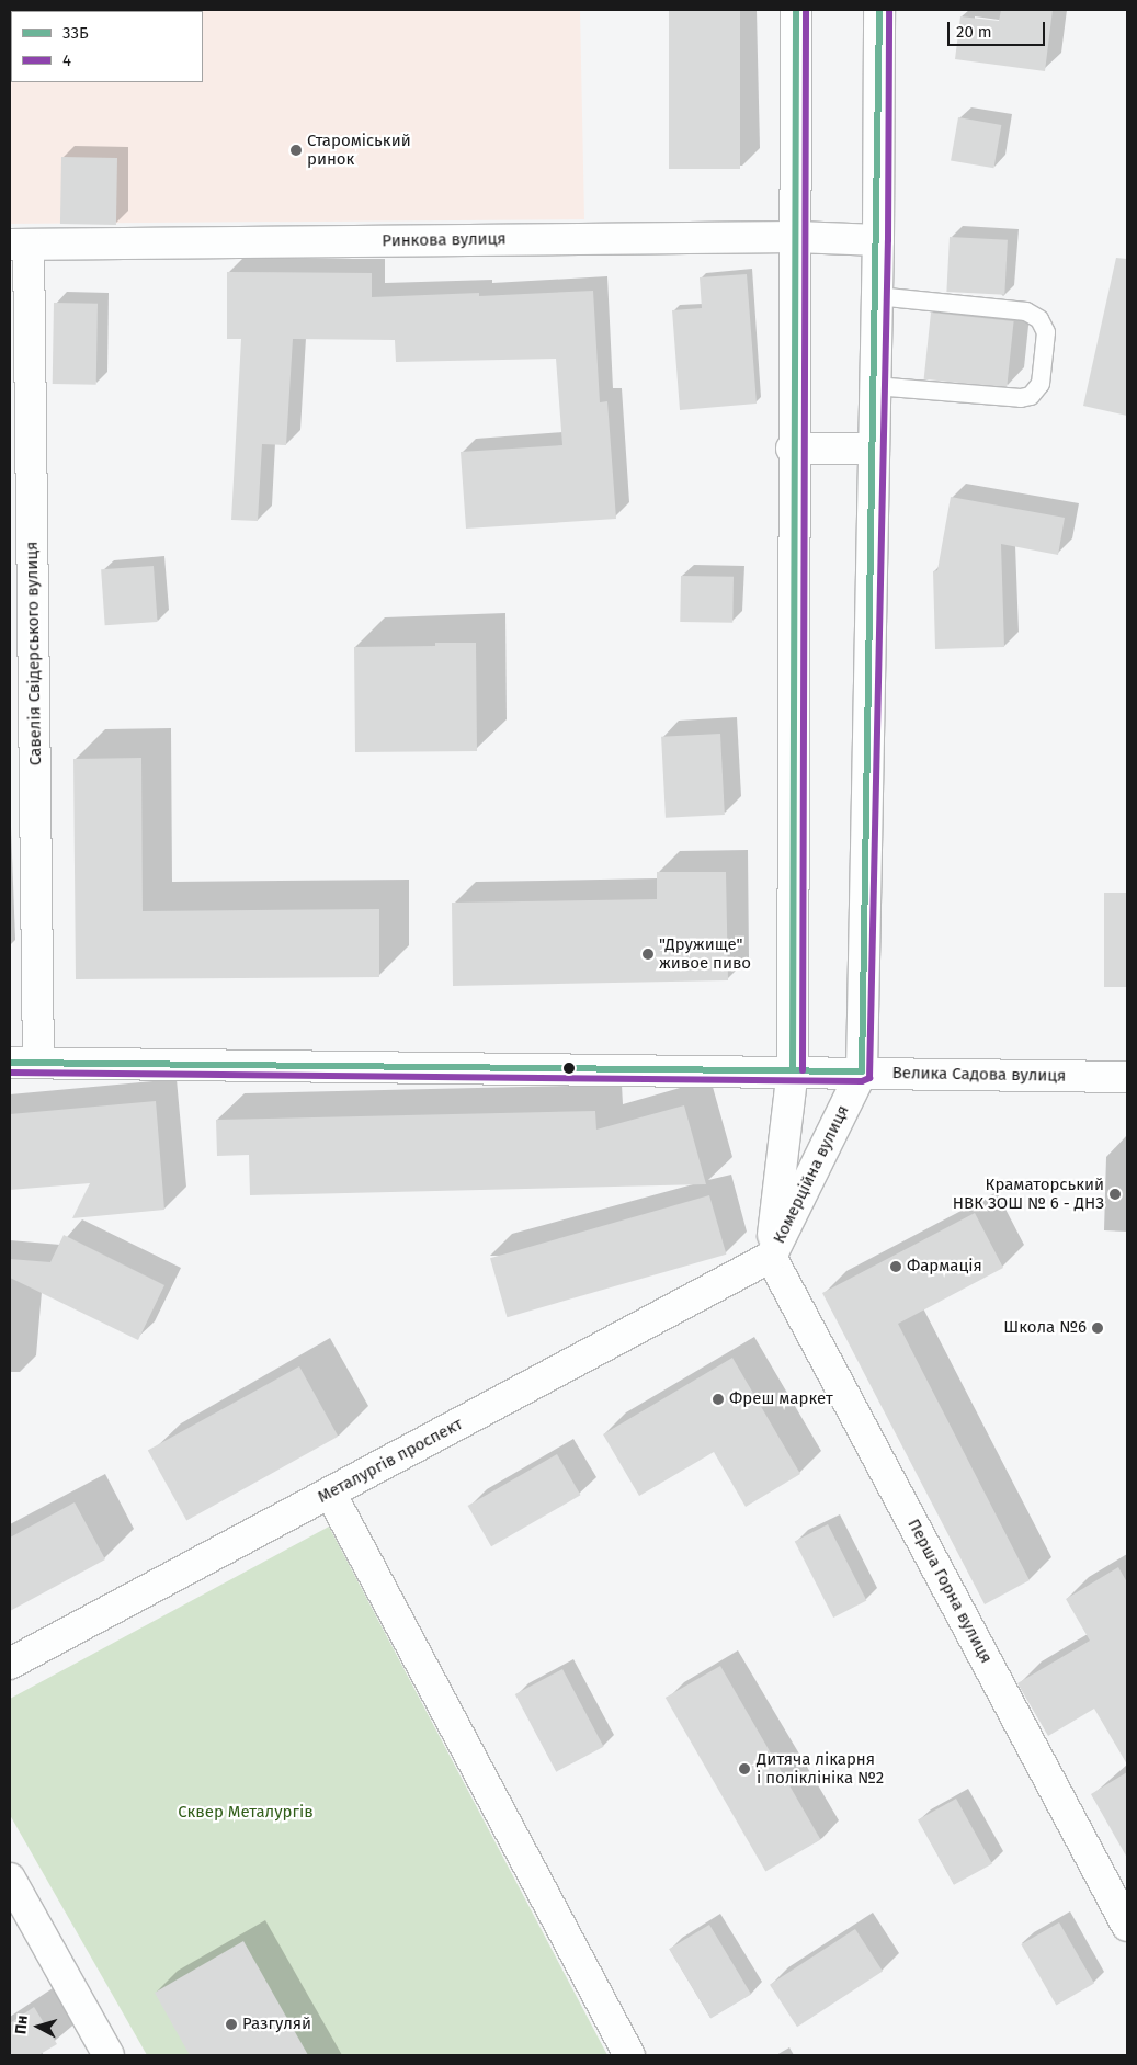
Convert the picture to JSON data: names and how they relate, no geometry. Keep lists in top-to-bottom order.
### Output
{
  "streets": {
    "street": [
      "Ринкова вулиця",
      "Савелія Свідерського вулиця",
      "Велика Садова вулиця",
      "Комерційна вулиця",
      "Металургів проспект",
      "Перша Горна вулиця"
    ]
  },
  "crossings": [
    ["Ринкова вулиця", "Савелія Свідерського вулиця"],
    ["Ринкова вулиця", "Комерційна вулиця"],
    ["Савелія Свідерського вулиця", "Велика Садова вулиця"],
    ["Велика Садова вулиця", "Комерційна вулиця"],
    ["Комерційна вулиця", "Металургів проспект"],
    ["Комерційна вулиця", "Перша Горна вулиця"],
    ["Металургів проспект", "Перша Горна вулиця"]
  ],
  "parks": ["Сквер Металургів"],
  "places": [
    "Староміський ринок",
    "\"Дружище\" живое пиво",
    "Краматорський НВК ЗОШ № 6 - ДНЗ",
    "Фармація",
    "Школа №6",
    "Фреш маркет",
    "Дитяча лікарня і поліклініка №2",
    "Разгуляй"
  ],
  "lines": ["transit line 33Б", "transit line 4"],
  "legend": ["33Б", "4"],
  "scale_bar": "20 m",
  "north": "left"
}
